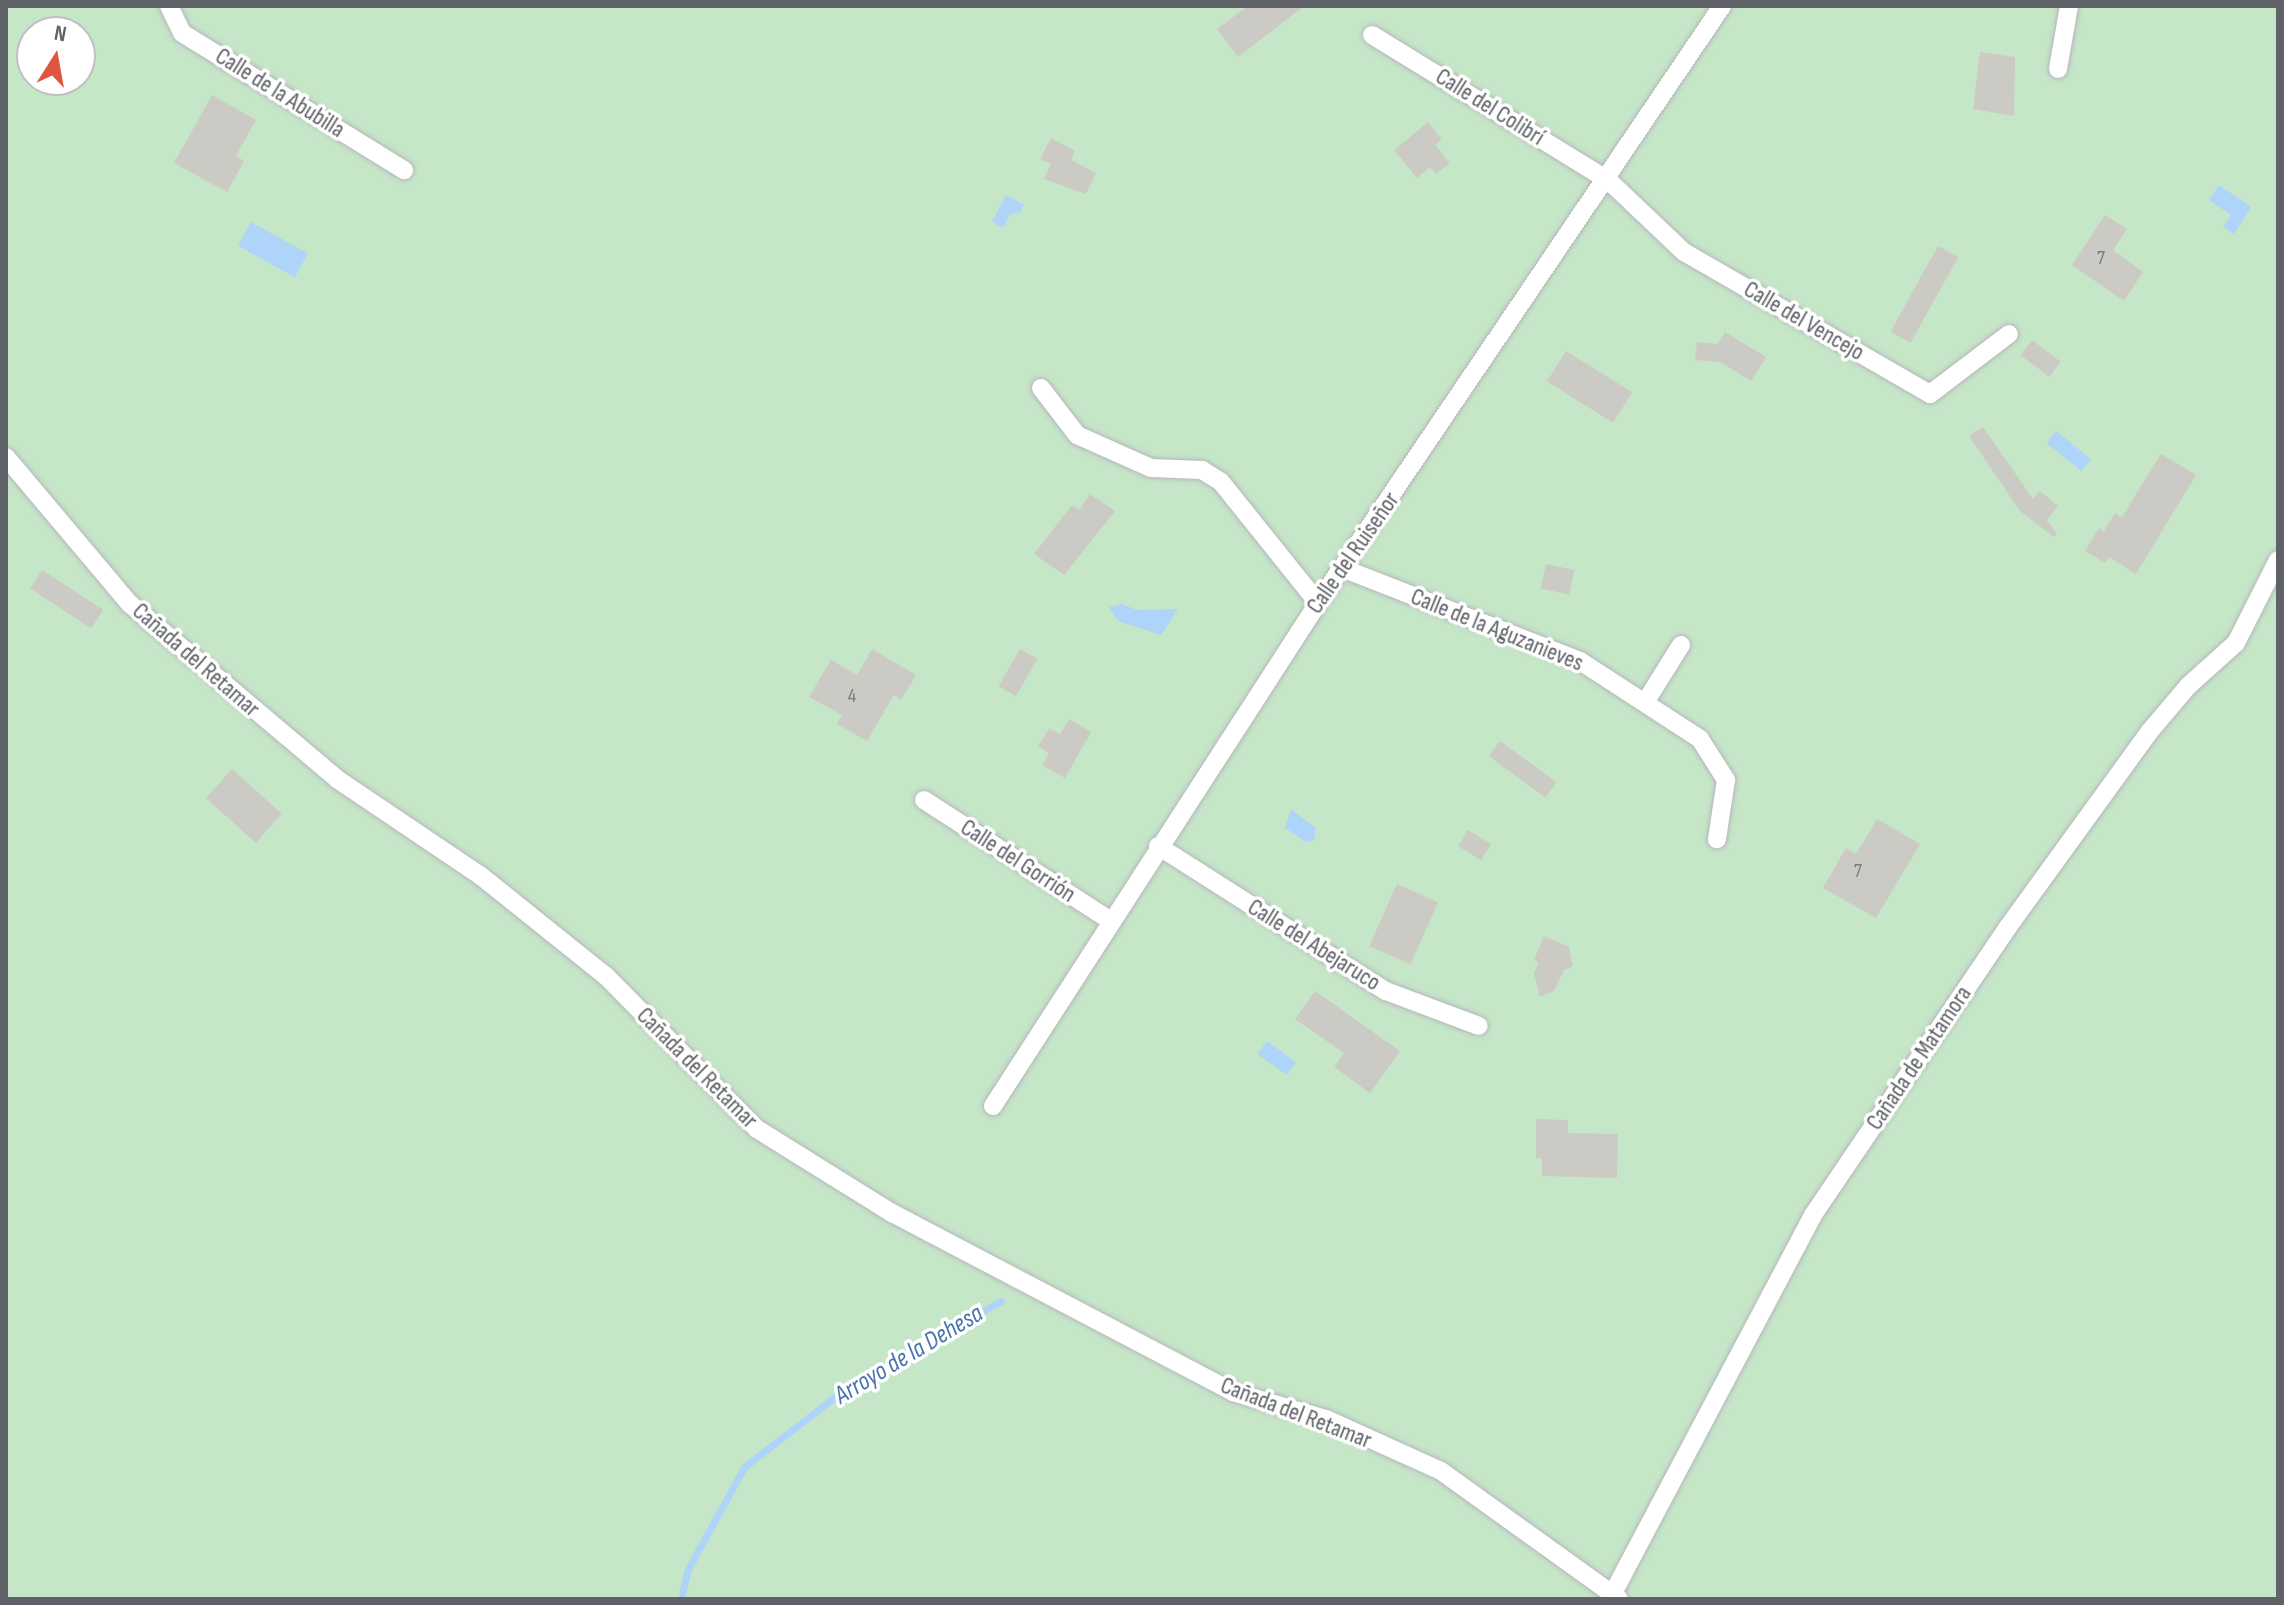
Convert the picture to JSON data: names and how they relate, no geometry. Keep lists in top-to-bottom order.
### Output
{
  "streets": {
    "street": [
      "Calle de la Abubilla",
      "Calle del Colibrí",
      "Calle del Vencejo",
      "Calle del Ruiseñor",
      "Calle de la Aguzanieves",
      "Cañada del Retamar",
      "Calle del Gorrión",
      "Calle del Abejaruco",
      "Cañada de Matamora"
    ]
  },
  "crossings": [
    ["Calle del Colibrí", "Calle del Vencejo"],
    ["Calle del Colibrí", "Calle del Ruiseñor"],
    ["Calle del Vencejo", "Calle del Ruiseñor"],
    ["Calle del Ruiseñor", "Calle de la Aguzanieves"],
    ["Calle del Ruiseñor", "Calle del Gorrión"],
    ["Calle del Ruiseñor", "Calle del Abejaruco"],
    ["Cañada del Retamar", "Cañada de Matamora"]
  ],
  "water": ["Arroyo de la Dehesa"],
  "house_numbers": ["7", "4", "7"],
  "north": "top"
}
